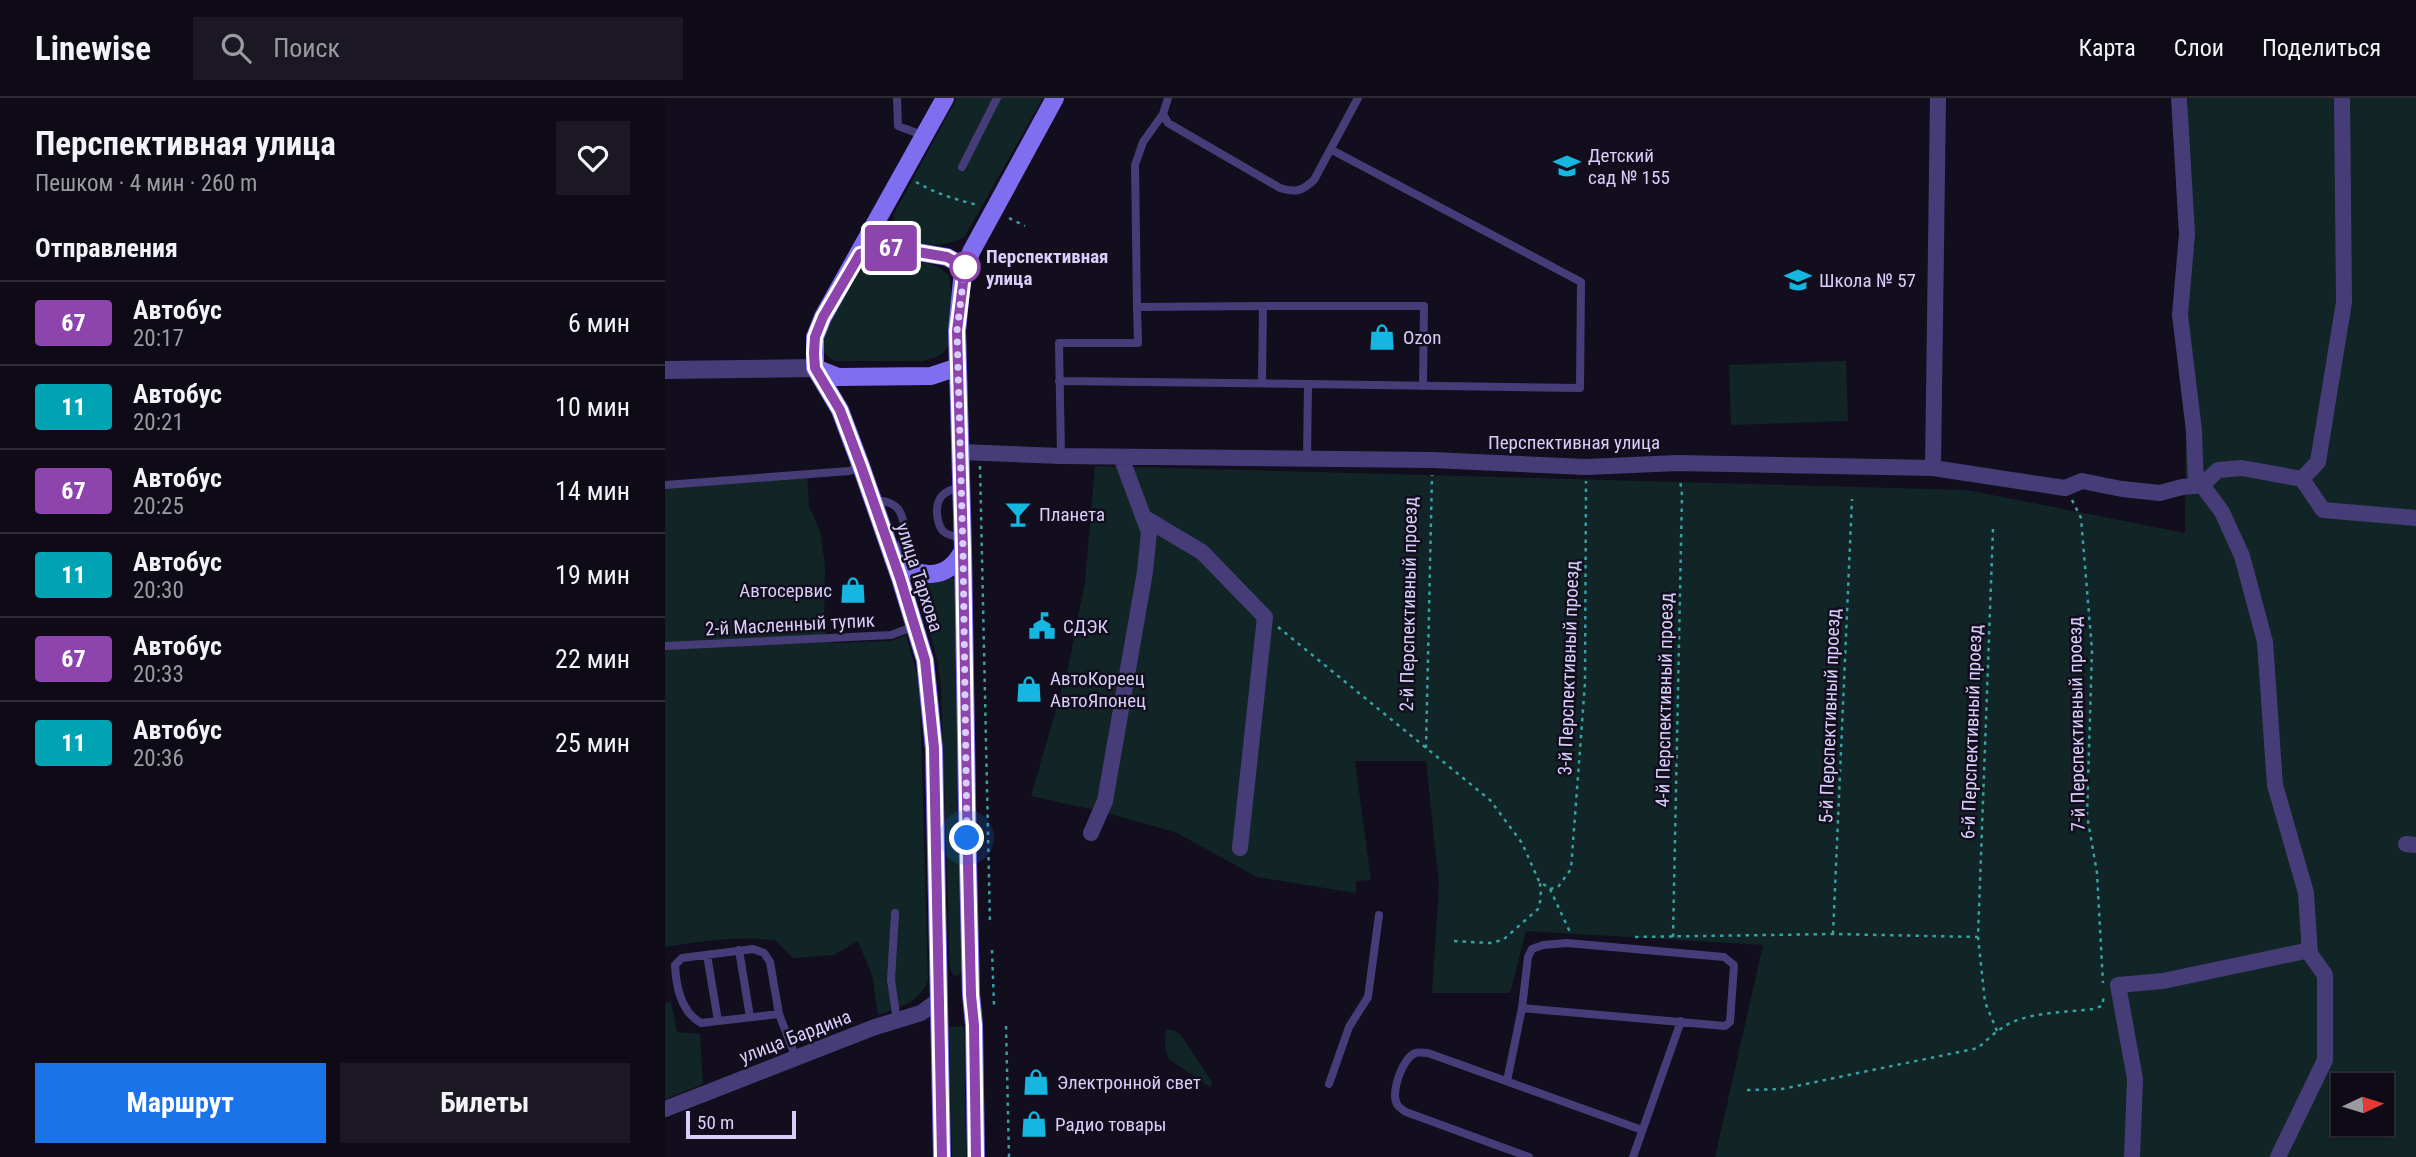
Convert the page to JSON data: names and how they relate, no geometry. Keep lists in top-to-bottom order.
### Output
{
  "streets": {
    "main road": ["улица Тархова"],
    "street": ["Перспективная улица", "улица Бардина"],
    "lane": ["2-й Масленный тупик"],
    "path": [
      "2-й Перспективный проезд",
      "3-й Перспективный проезд",
      "4-й Перспективный проезд",
      "5-й Перспективный проезд",
      "7-й Перспективный проезд",
      "6-й Перспективный проезд"
    ]
  },
  "crossings": [
    ["Перспективная улица", "улица Тархова"],
    ["Перспективная улица", "2-й Перспективный проезд"],
    ["Перспективная улица", "3-й Перспективный проезд"],
    ["Перспективная улица", "4-й Перспективный проезд"],
    ["Перспективная улица", "7-й Перспективный проезд"],
    ["улица Тархова", "2-й Масленный тупик"],
    ["улица Тархова", "улица Бардина"],
    ["7-й Перспективный проезд", "6-й Перспективный проезд"]
  ],
  "places": {
    "school or university": ["Детский сад № 155", "Школа № 57"],
    "other": ["Перспективная улица"],
    "shop": [
      "Ozon",
      "Автосервис",
      "АвтоКореец АвтоЯпонец",
      "Электронной свет",
      "Радио товары"
    ],
    "bar": ["Планета"],
    "public building": ["СДЭК"]
  },
  "lines": ["bus line 67"],
  "scale_bar": "50 m",
  "north": "right",
  "page": {
    "header": "Linewise",
    "search": "Поиск",
    "nav": ["Карта", "Слои", "Поделиться"],
    "heading": [
      ["Перспективная улица", "Пешком · 4 мин · 260 m"],
      "Отправления"
    ],
    "on_map": "67",
    "list": [
      {
        "mark": "67",
        "name": "Автобус",
        "note": "20:17",
        "value": "6 мин"
      },
      {
        "mark": "11",
        "name": "Автобус",
        "note": "20:21",
        "value": "10 мин"
      },
      {
        "mark": "67",
        "name": "Автобус",
        "note": "20:25",
        "value": "14 мин"
      },
      {
        "mark": "11",
        "name": "Автобус",
        "note": "20:30",
        "value": "19 мин"
      },
      {
        "mark": "67",
        "name": "Автобус",
        "note": "20:33",
        "value": "22 мин"
      },
      {
        "mark": "11",
        "name": "Автобус",
        "note": "20:36",
        "value": "25 мин"
      }
    ],
    "buttons": ["Маршрут", "Билеты"],
    "scale": "50 m"
  }
}
